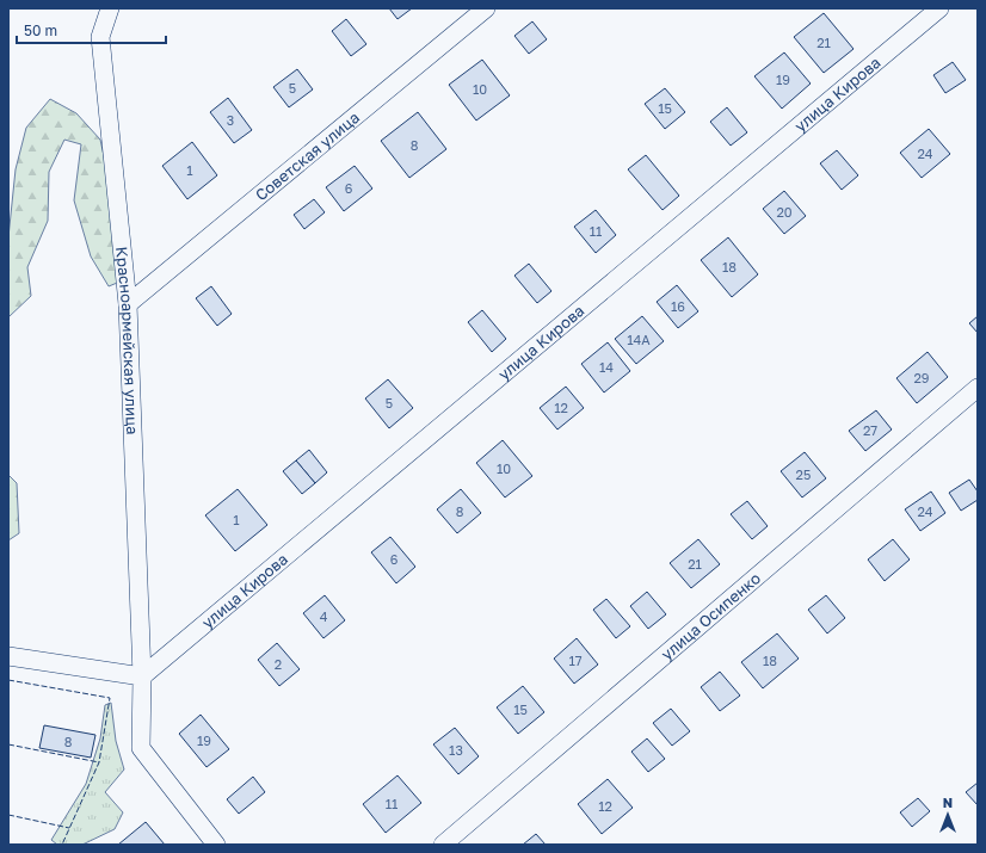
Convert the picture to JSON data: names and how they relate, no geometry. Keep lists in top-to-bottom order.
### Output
{
  "streets": {
    "street": [
      "улица Кирова",
      "Советская улица",
      "Красноармейская улица",
      "улица Осипенко"
    ]
  },
  "crossings": [
    ["улица Кирова", "Красноармейская улица"],
    ["Советская улица", "Красноармейская улица"]
  ],
  "house_numbers": [
    "21",
    "19",
    "5",
    "10",
    "15",
    "3",
    "8",
    "24",
    "1",
    "6",
    "20",
    "11",
    "18",
    "16",
    "14А",
    "14",
    "29",
    "5",
    "12",
    "27",
    "10",
    "25",
    "8",
    "24",
    "1",
    "6",
    "21",
    "4",
    "17",
    "18",
    "2",
    "15",
    "19",
    "8",
    "13",
    "11",
    "12"
  ],
  "scale_bar": "50 m",
  "north": "top"
}
